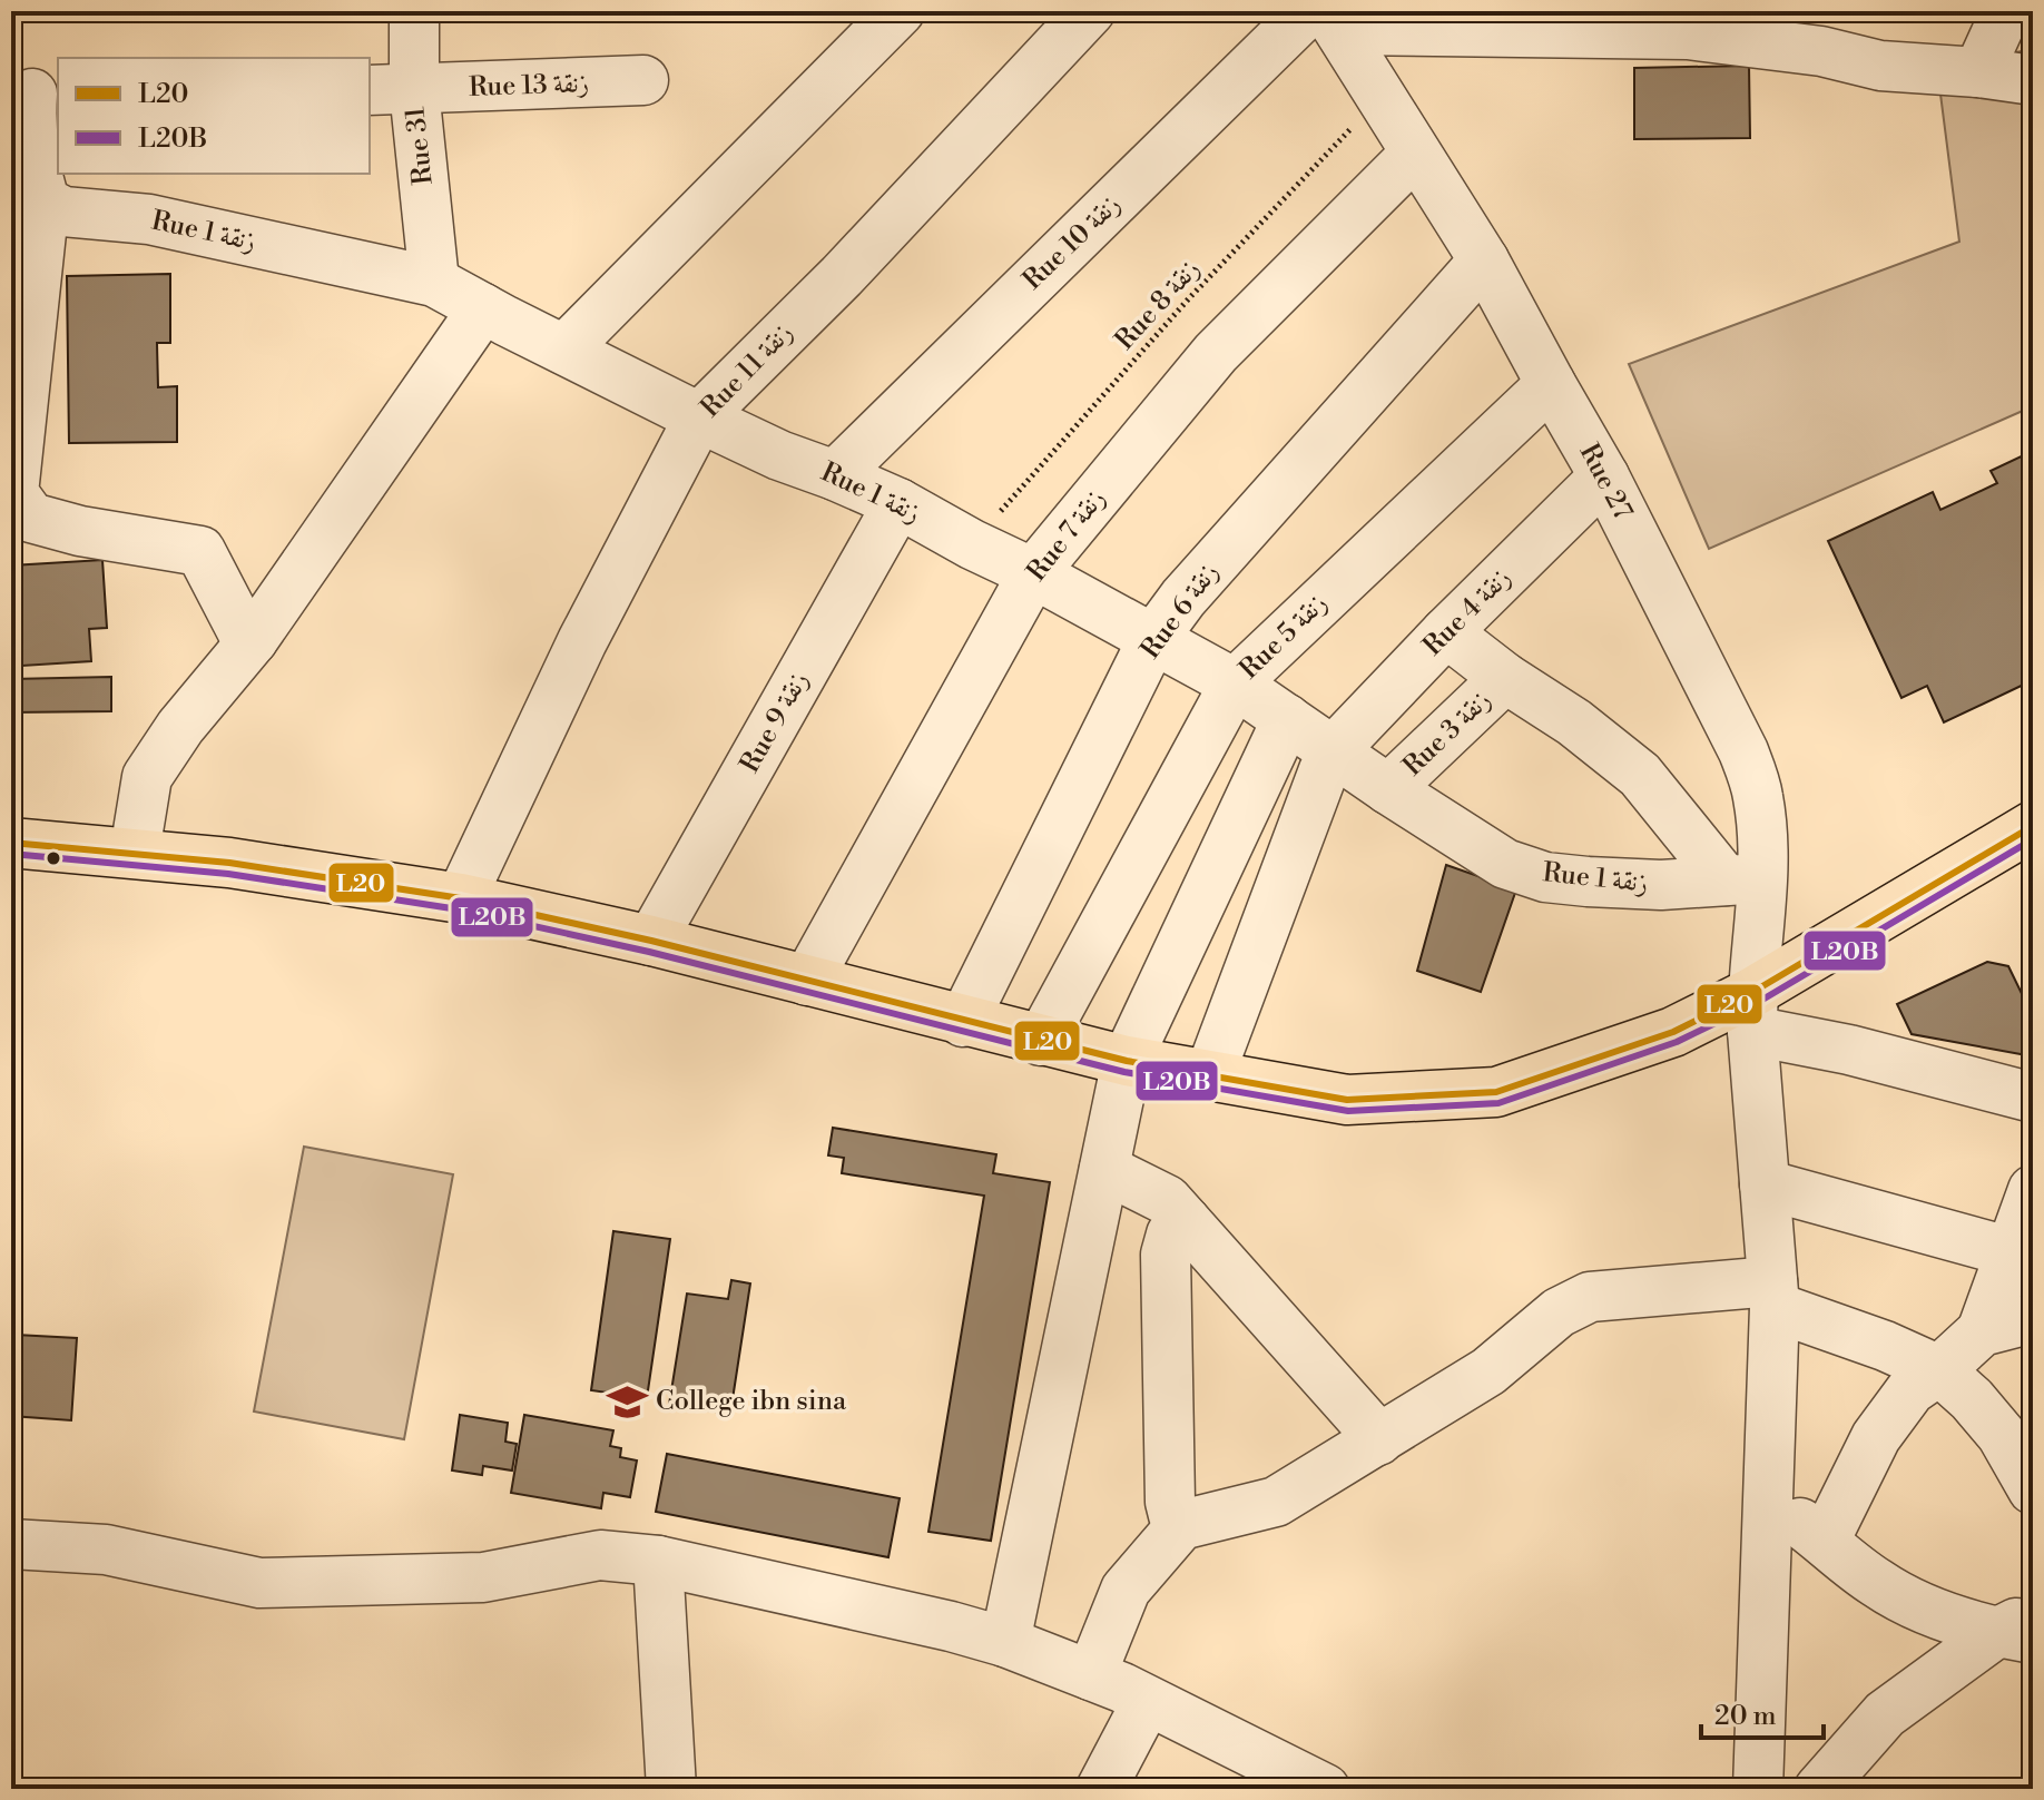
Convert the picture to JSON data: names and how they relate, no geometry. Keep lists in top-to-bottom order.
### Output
{
  "streets": {
    "street": [
      "Rue 13 زنقة",
      "Rue 31",
      "Rue 1 زنقة",
      "Rue 10 زنقة",
      "Rue 11 زنقة",
      "Rue 27",
      "Rue 7 زنقة",
      "Rue 6 زنقة",
      "Rue 4 زنقة",
      "Rue 5 زنقة",
      "Rue 9 زنقة",
      "Rue 3 زنقة"
    ],
    "path": ["Rue 8 زنقة"]
  },
  "crossings": [
    ["Rue 13 زنقة", "Rue 31"],
    ["Rue 31", "Rue 1 زنقة"],
    ["Rue 1 زنقة", "Rue 10 زنقة"],
    ["Rue 1 زنقة", "Rue 8 زنقة"],
    ["Rue 1 زنقة", "Rue 11 زنقة"],
    ["Rue 1 زنقة", "Rue 27"],
    ["Rue 1 زنقة", "Rue 7 زنقة"],
    ["Rue 1 زنقة", "Rue 6 زنقة"],
    ["Rue 1 زنقة", "Rue 4 زنقة"],
    ["Rue 1 زنقة", "Rue 5 زنقة"],
    ["Rue 1 زنقة", "Rue 9 زنقة"],
    ["Rue 1 زنقة", "Rue 3 زنقة"],
    ["Rue 10 زنقة", "Rue 27"],
    ["Rue 8 زنقة", "Rue 27"],
    ["Rue 27", "Rue 7 زنقة"],
    ["Rue 27", "Rue 6 زنقة"],
    ["Rue 27", "Rue 4 زنقة"],
    ["Rue 27", "Rue 5 زنقة"]
  ],
  "places": {
    "school or university": ["College ibn sina"]
  },
  "lines": ["transit line L20", "transit line L20B"],
  "legend": ["L20", "L20B"],
  "scale_bar": "20 m"
}
